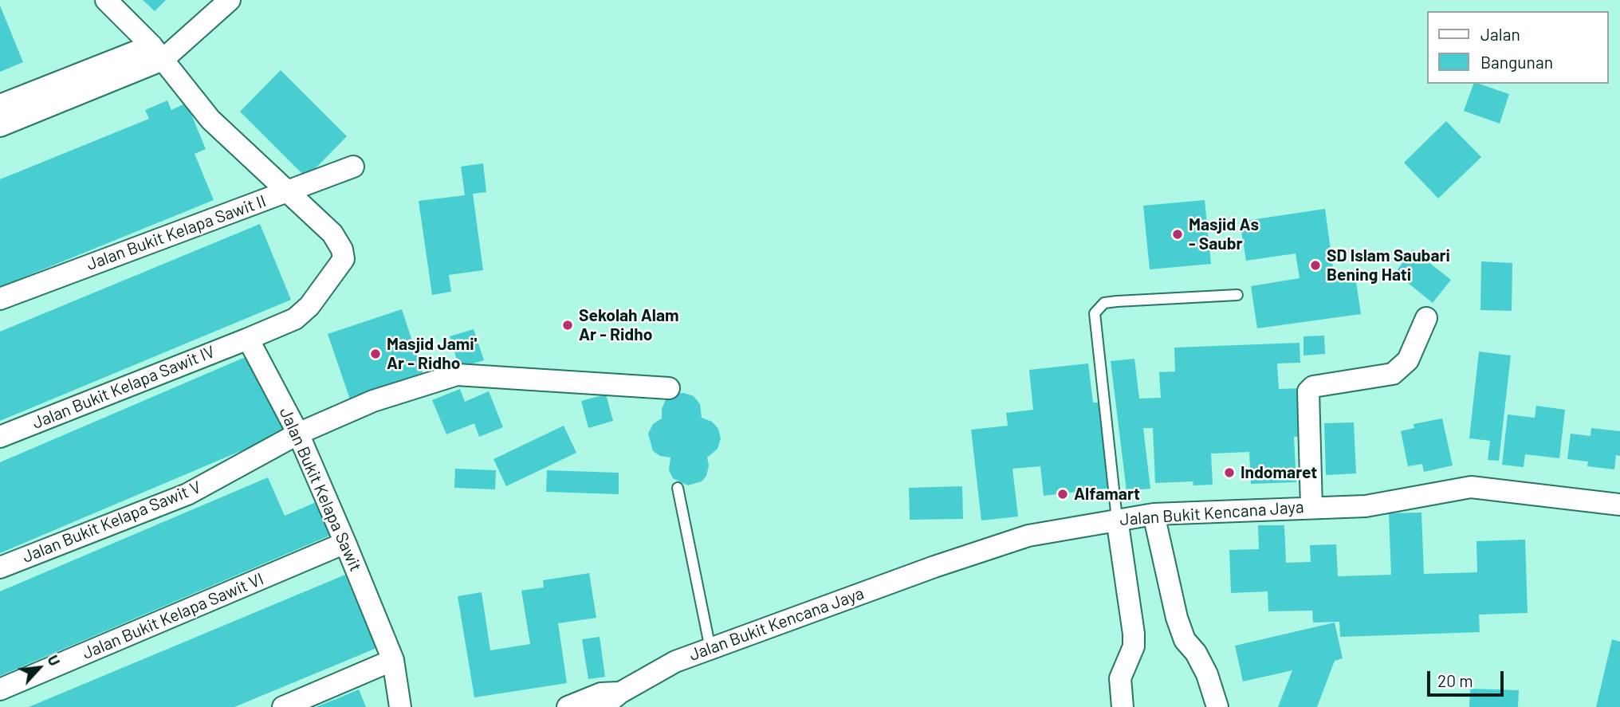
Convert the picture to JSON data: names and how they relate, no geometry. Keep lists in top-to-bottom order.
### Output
{
  "streets": {
    "street": [
      "Jalan Bukit Kelapa Sawit II",
      "Jalan Bukit Kelapa Sawit IV",
      "Jalan Bukit Kelapa Sawit",
      "Jalan Bukit Kencana Jaya",
      "Jalan Bukit Kelapa Sawit V",
      "Jalan Bukit Kelapa Sawit VI"
    ]
  },
  "crossings": [
    ["Jalan Bukit Kelapa Sawit IV", "Jalan Bukit Kelapa Sawit"],
    ["Jalan Bukit Kelapa Sawit", "Jalan Bukit Kelapa Sawit V"],
    ["Jalan Bukit Kelapa Sawit", "Jalan Bukit Kelapa Sawit VI"]
  ],
  "places": [
    "Masjid As - Saubr",
    "SD Islam Saubari Bening Hati",
    "Sekolah Alam Ar - Ridho",
    "Masjid Jami' Ar - Ridho",
    "Indomaret",
    "Alfamart"
  ],
  "legend": ["Jalan", "Bangunan"],
  "scale_bar": "20 m",
  "north": "top right"
}
